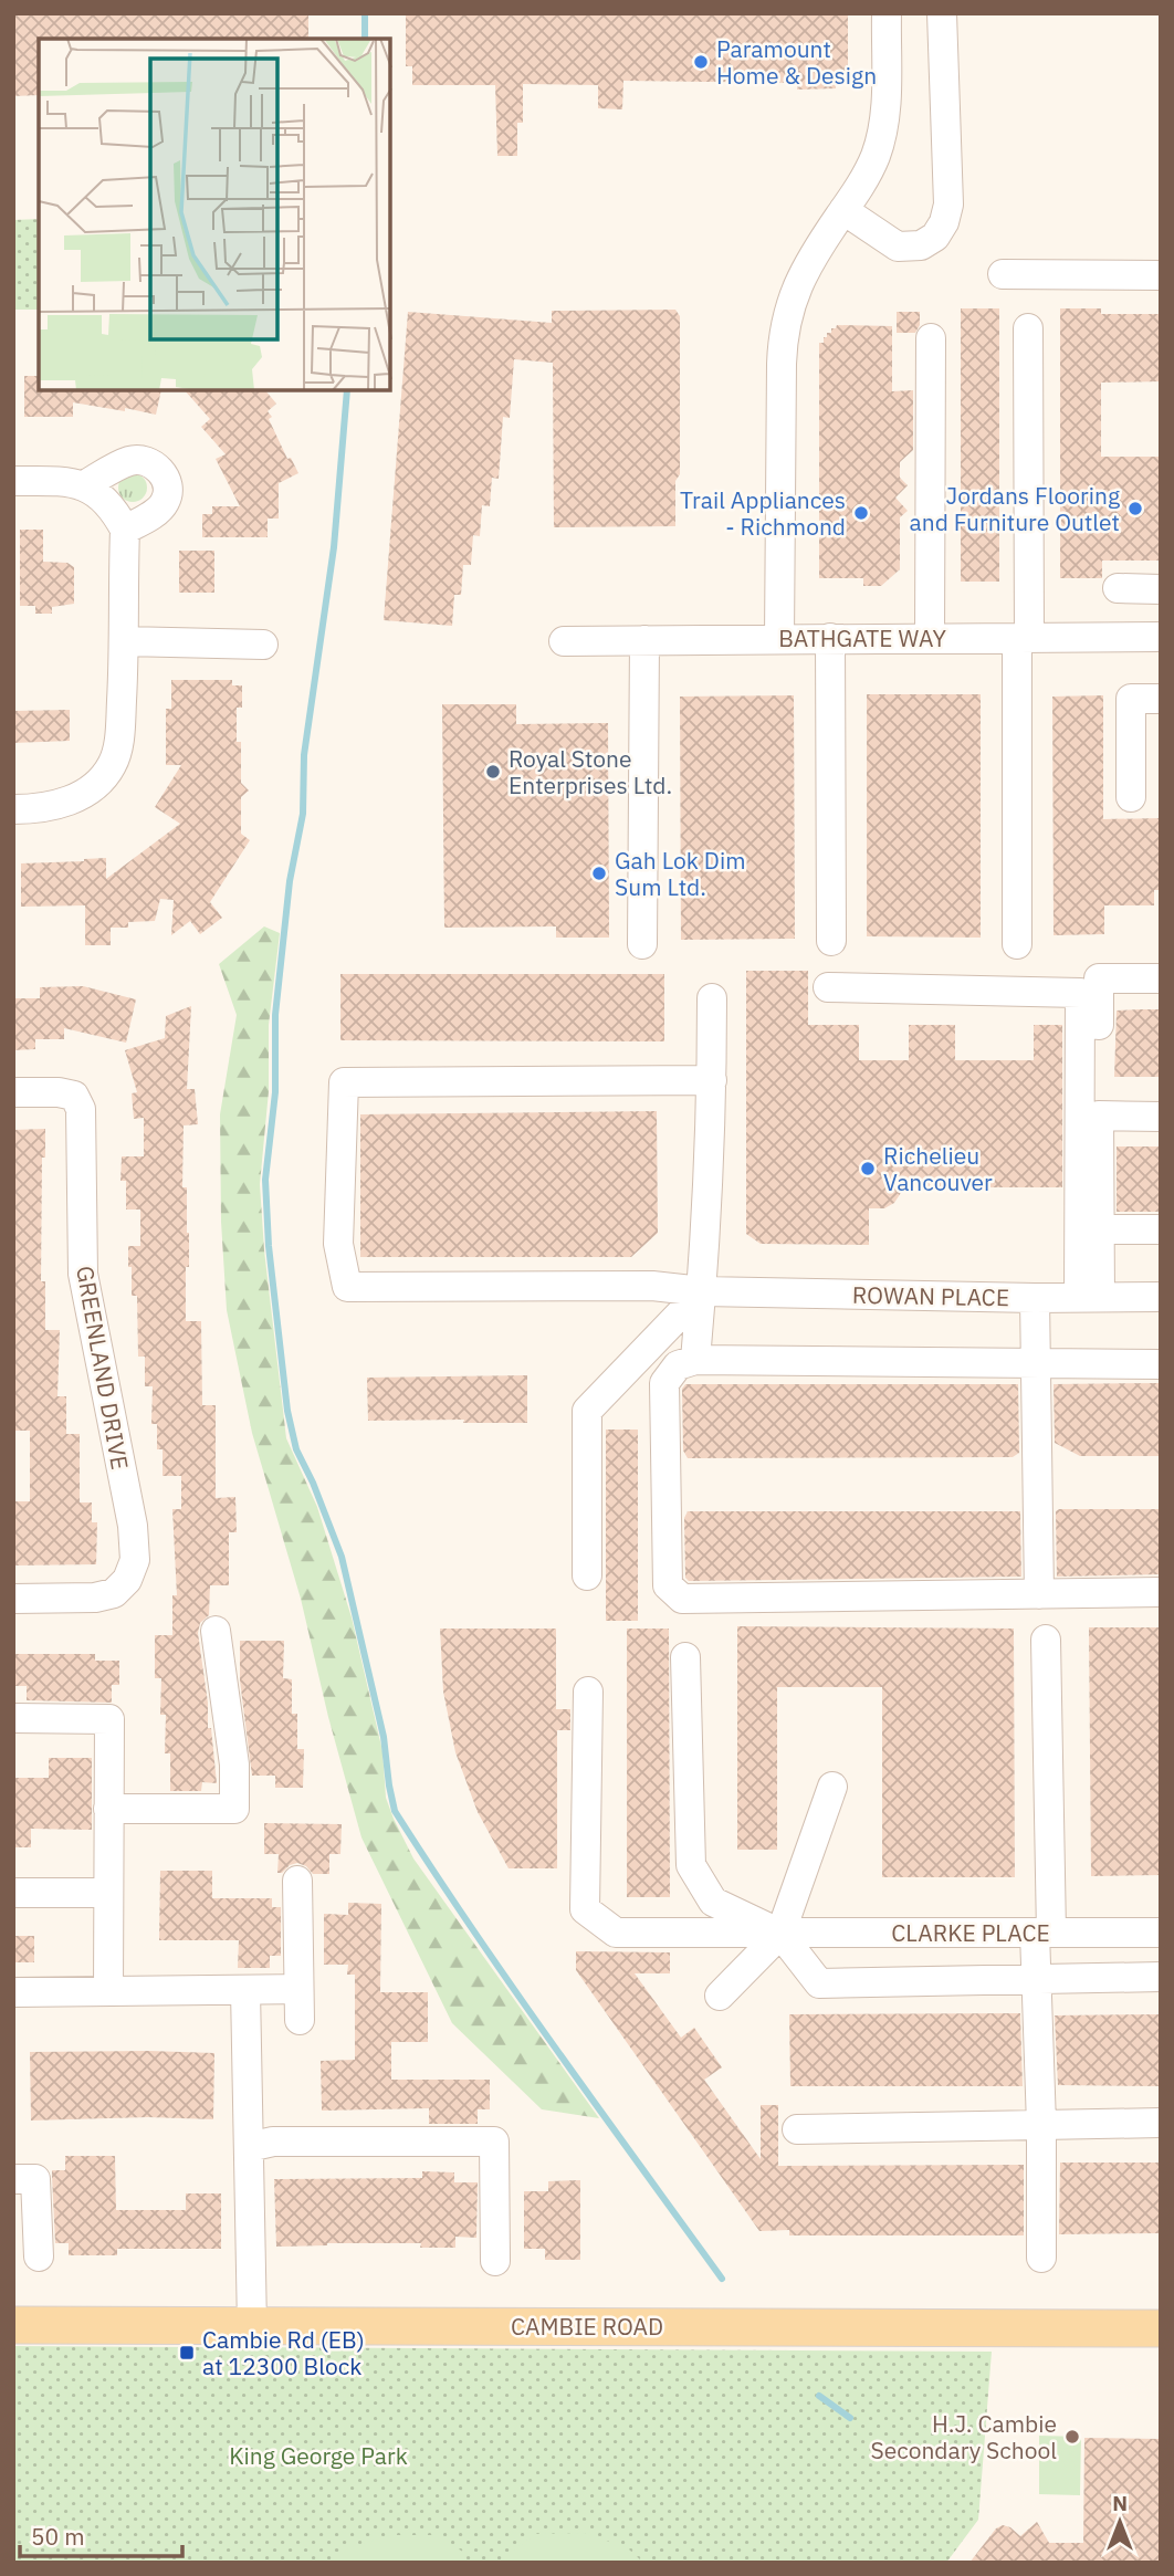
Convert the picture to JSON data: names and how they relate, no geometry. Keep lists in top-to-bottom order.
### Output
{
  "streets": {
    "main road": ["CAMBIE ROAD"],
    "street": [
      "BATHGATE WAY",
      "ROWAN PLACE",
      "GREENLAND DRIVE",
      "CLARKE PLACE"
    ]
  },
  "parks": ["King George Park"],
  "places": {
    "other": [
      "Paramount Home & Design",
      "Jordans Flooring and Furniture Outlet",
      "Trail Appliances - Richmond",
      "Royal Stone Enterprises Ltd.",
      "Gah Lok Dim Sum Ltd.",
      "Richelieu Vancouver",
      "H.J. Cambie Secondary School"
    ],
    "transit": ["Cambie Rd (EB) at 12300 Block"]
  },
  "scale_bar": "50 m",
  "north": "top"
}
